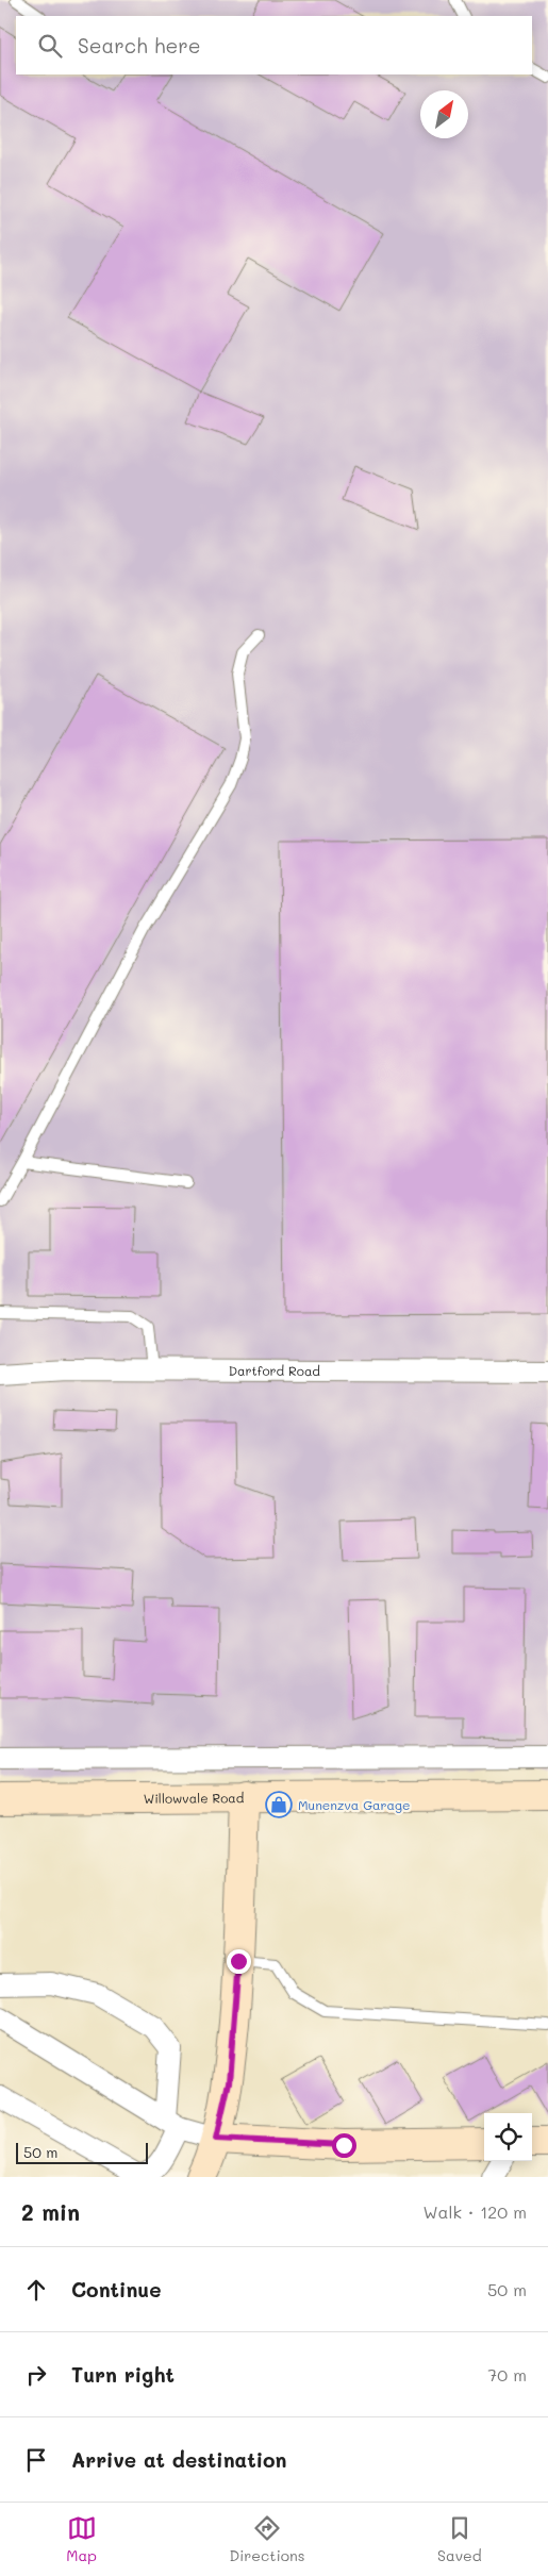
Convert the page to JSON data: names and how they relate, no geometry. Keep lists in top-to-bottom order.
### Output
{
  "streets": {
    "street": ["Dartford Road", "Willowvale Road"]
  },
  "places": {
    "shop": ["Munenzva Garage"]
  },
  "scale_bar": "50 m",
  "north": "top right",
  "page": {
    "search": "Search here",
    "scale": "50 m",
    "heading": ["2 min", "Walk · 120 m"],
    "list": [
      ["Continue", "50 m"],
      ["Turn right", "70 m"],
      "Arrive at destination"
    ],
    "nav": ["Map", "Directions", "Saved"]
  }
}
